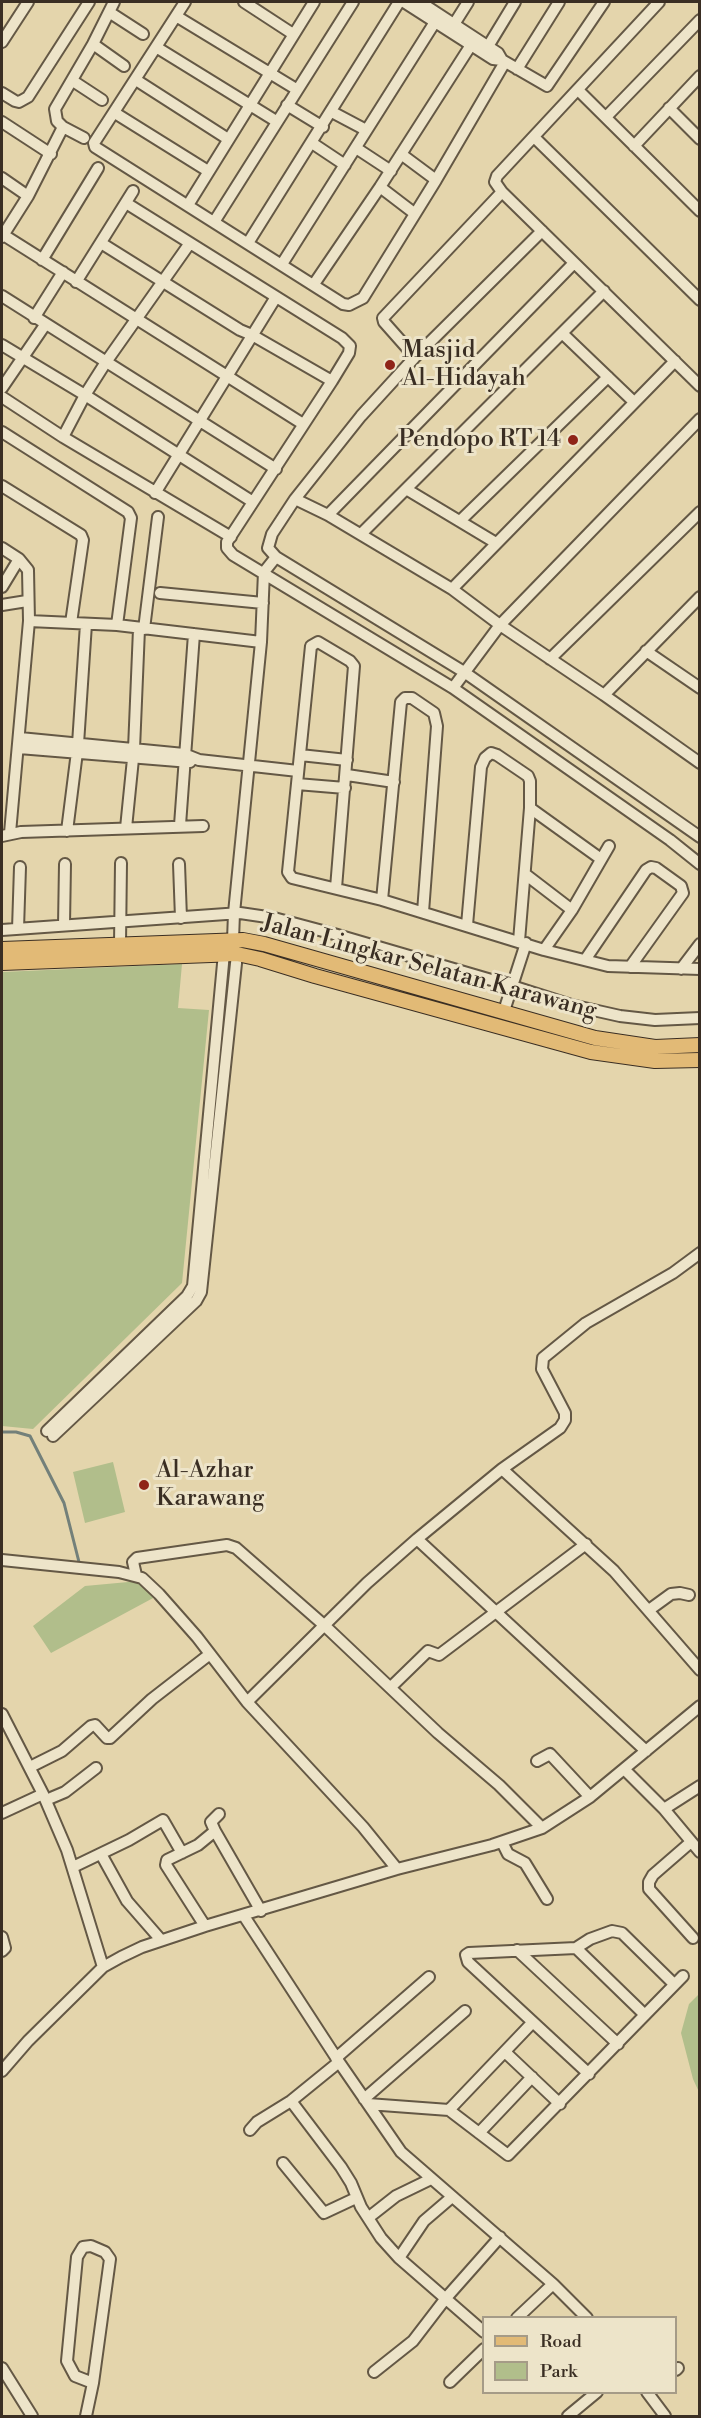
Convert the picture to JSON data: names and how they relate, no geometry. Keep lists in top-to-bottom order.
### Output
{
  "streets": {
    "main road": ["Jalan Lingkar Selatan Karawang"]
  },
  "places": ["Masjid Al-Hidayah", "Pendopo RT 14", "Al-Azhar Karawang"],
  "legend": ["Road", "Park"]
}
